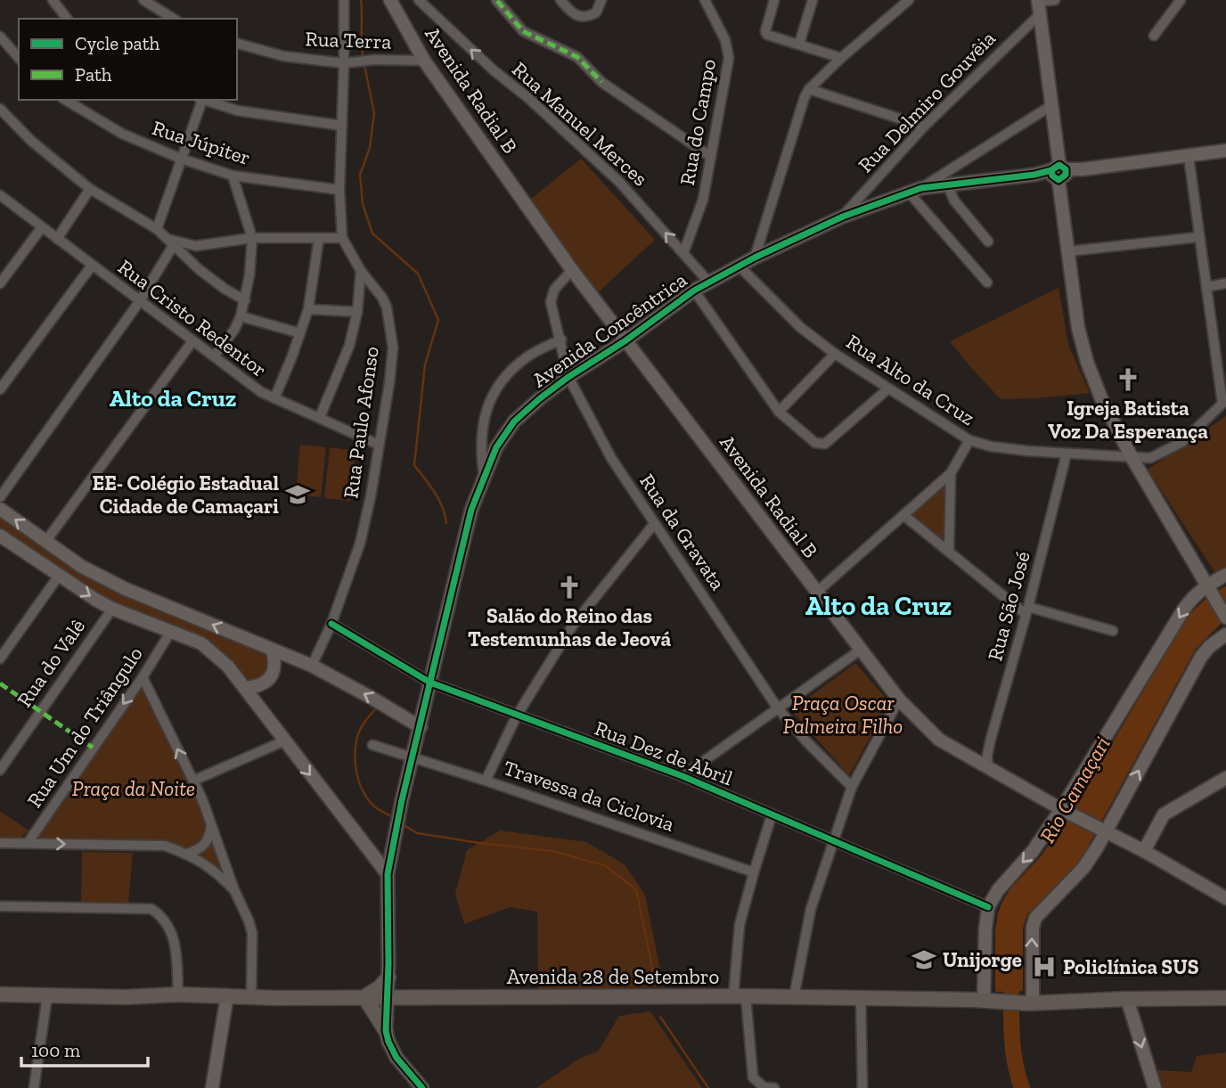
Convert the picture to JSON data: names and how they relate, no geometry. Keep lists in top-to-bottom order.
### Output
{
  "streets": {
    "main road": ["Avenida 28 de Setembro"],
    "street": [
      "Rua Terra",
      "Avenida Radial B",
      "Rua Delmiro Gouvêia",
      "Rua do Campo",
      "Rua Manuel Merces",
      "Rua Júpiter",
      "Rua Cristo Redentor",
      "Avenida Concêntrica",
      "Rua Alto da Cruz",
      "Rua Paulo Afonso",
      "Rua da Gravata",
      "Rua São José",
      "Rua do Valê",
      "Rua Um do Triângulo",
      "Rua Dez de Abril",
      "Travessa da Ciclovia"
    ]
  },
  "crossings": [
    ["Rua Terra", "Avenida Radial B"],
    ["Rua Terra", "Rua Paulo Afonso"],
    ["Avenida Radial B", "Avenida Concêntrica"],
    ["Avenida Radial B", "Rua da Gravata"],
    ["Avenida Radial B", "Rua São José"],
    ["Rua Delmiro Gouvêia", "Avenida Concêntrica"],
    ["Rua do Campo", "Rua Manuel Merces"],
    ["Rua Manuel Merces", "Avenida Concêntrica"],
    ["Rua Júpiter", "Rua Paulo Afonso"],
    ["Rua Cristo Redentor", "Rua Paulo Afonso"],
    ["Avenida Concêntrica", "Rua Alto da Cruz"],
    ["Avenida Concêntrica", "Rua da Gravata"],
    ["Avenida Concêntrica", "Rua Dez de Abril"],
    ["Avenida Concêntrica", "Travessa da Ciclovia"],
    ["Avenida Concêntrica", "Avenida 28 de Setembro"],
    ["Rua Alto da Cruz", "Rua São José"],
    ["Rua Paulo Afonso", "Rua Dez de Abril"]
  ],
  "one_way": ["Rua Um do Triângulo"],
  "districts": ["Alto da Cruz", "Alto da Cruz"],
  "water": ["Rio Camaçari"],
  "parks": ["Praça Oscar Palmeira Filho", "Praça da Noite"],
  "places": {
    "church": ["Igreja Batista Voz Da Esperança", "Salão do Reino das Testemunhas de Jeová"],
    "school or university": ["EE- Colégio Estadual Cidade de Camaçari", "Unijorge"],
    "hospital": ["Policlínica SUS"]
  },
  "legend": ["Cycle path", "Path"],
  "scale_bar": "100 m"
}
